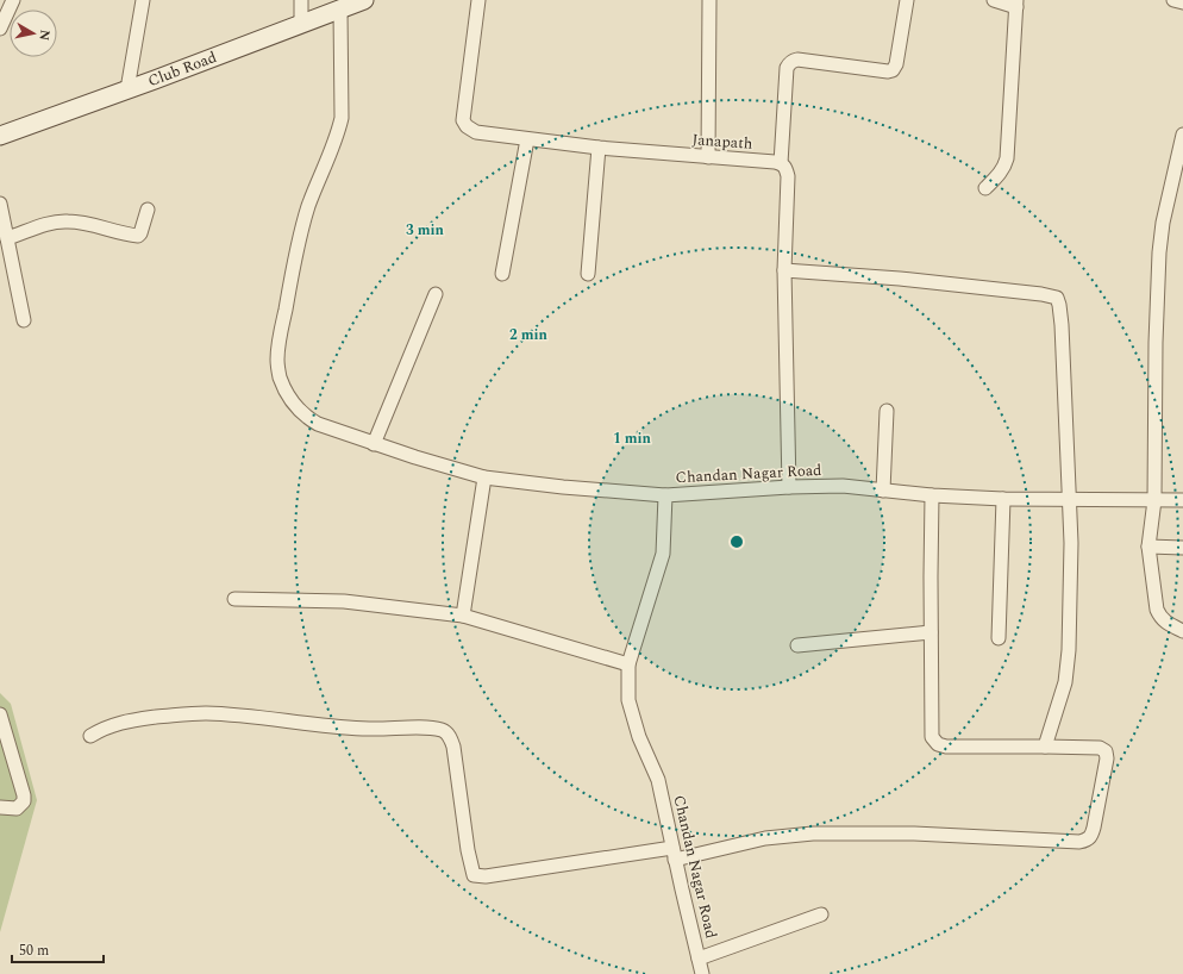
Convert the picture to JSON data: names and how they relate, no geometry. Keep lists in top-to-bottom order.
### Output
{
  "streets": {
    "street": ["Club Road", "Janapath", "Chandan Nagar Road"]
  },
  "scale_bar": "50 m",
  "north": "right",
  "rings": ["3 min", "2 min", "1 min"]
}
